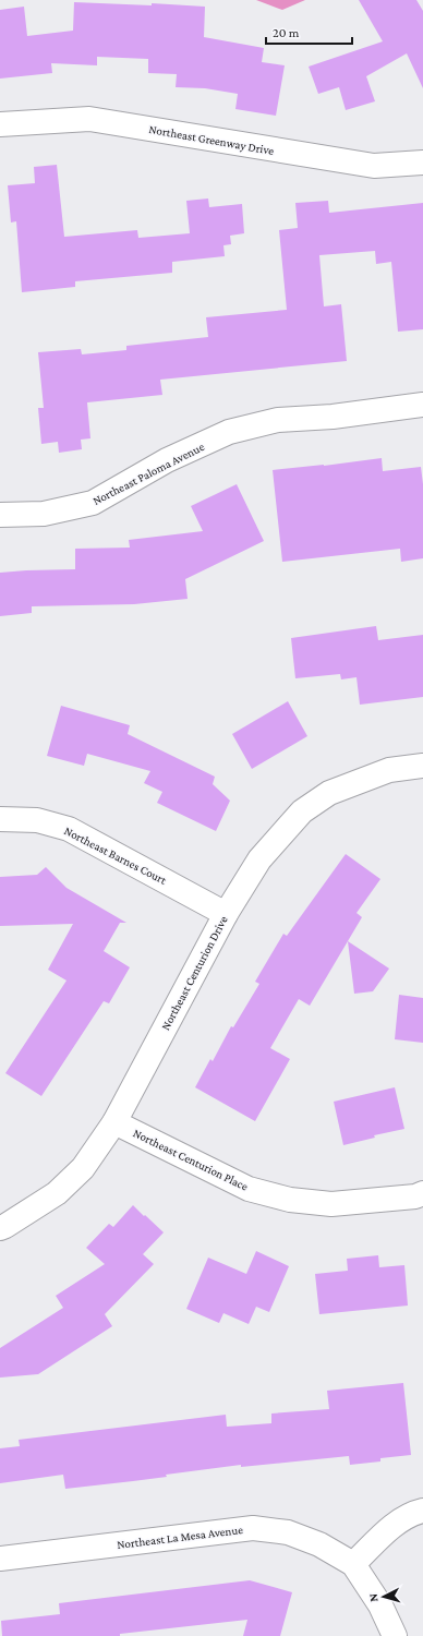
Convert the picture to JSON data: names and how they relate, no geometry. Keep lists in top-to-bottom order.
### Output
{
  "streets": {
    "street": [
      "Northeast Greenway Drive",
      "Northeast Paloma Avenue",
      "Northeast Barnes Court",
      "Northeast Centurion Drive",
      "Northeast Centurion Place",
      "Northeast La Mesa Avenue"
    ]
  },
  "crossings": [
    ["Northeast Barnes Court", "Northeast Centurion Drive"],
    ["Northeast Centurion Drive", "Northeast Centurion Place"]
  ],
  "scale_bar": "20 m",
  "north": "left"
}
